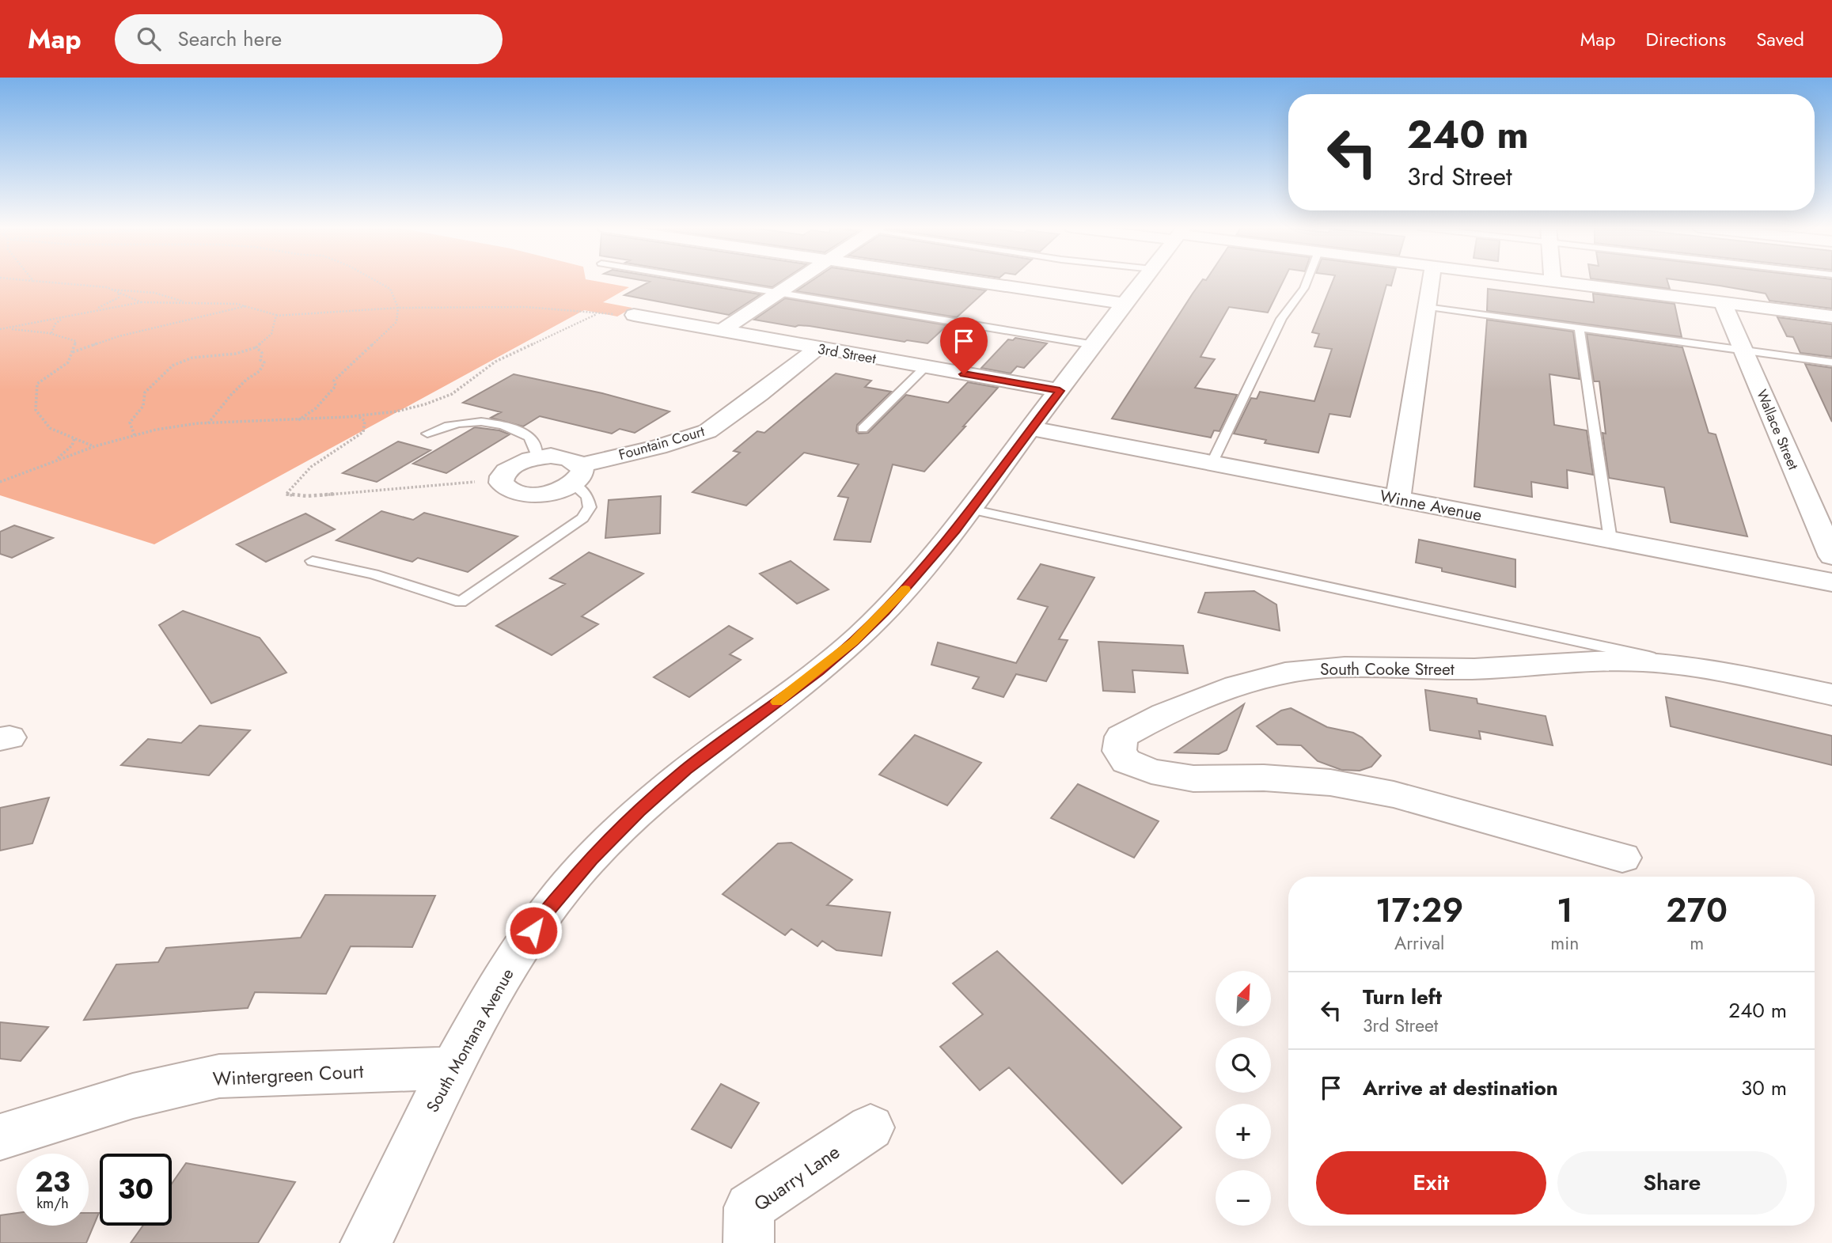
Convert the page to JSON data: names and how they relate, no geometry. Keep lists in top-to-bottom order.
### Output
{
  "streets": {
    "street": [
      "3rd Street",
      "Wallace Street",
      "Fountain Court",
      "Winne Avenue",
      "South Cooke Street",
      "South Montana Avenue",
      "Wintergreen Court",
      "Quarry Lane"
    ]
  },
  "crossings": [
    ["3rd Street", "Fountain Court"],
    ["3rd Street", "South Montana Avenue"],
    ["Winne Avenue", "South Montana Avenue"],
    ["South Montana Avenue", "Wintergreen Court"]
  ],
  "north": "top right",
  "page": {
    "header": "Map",
    "search": "Search here",
    "nav": ["Map", "Directions", "Saved"],
    "turn": ["240 m", "3rd Street"],
    "eta": [
      "17:29",
      "Arrival",
      "1",
      "min",
      "270",
      "m"
    ],
    "map_buttons": ["+", "−"],
    "list": [
      {
        "name": "Turn left",
        "note": "3rd Street",
        "value": "240 m"
      },
      {
        "name": "Arrive at destination",
        "value": "30 m"
      }
    ],
    "buttons": ["Exit", "Share"],
    "speed": "23 km/h",
    "limit": "30"
  }
}
